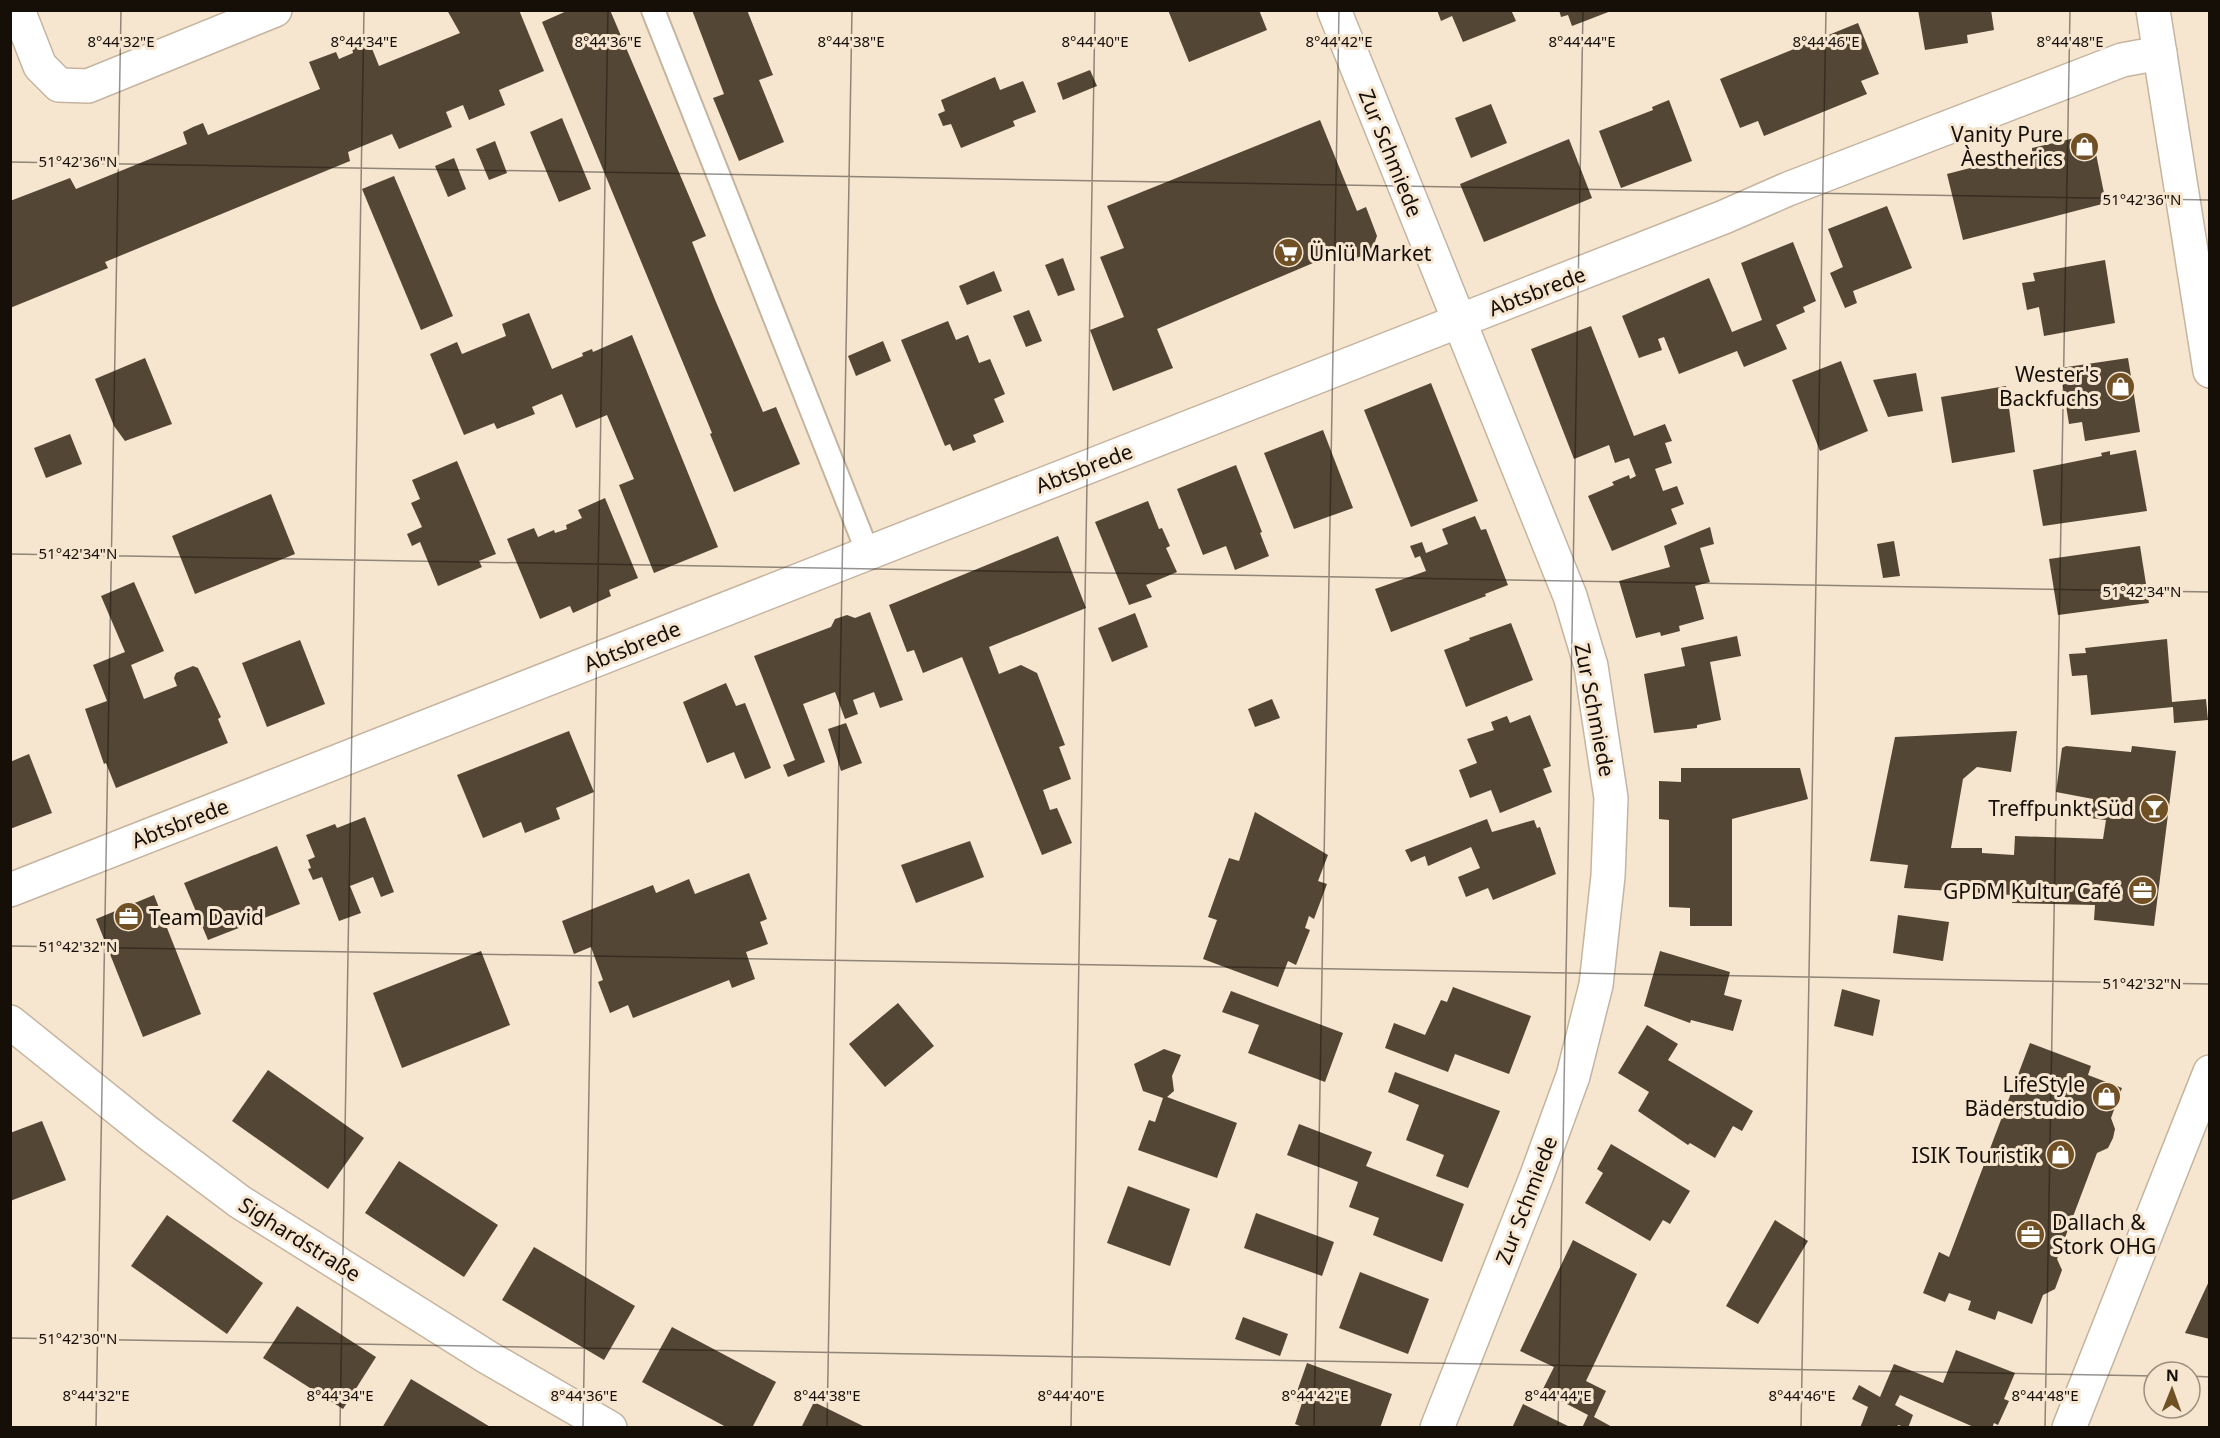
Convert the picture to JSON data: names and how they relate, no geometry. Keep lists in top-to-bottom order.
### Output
{
  "streets": {
    "street": ["Zur Schmiede", "Abtsbrede", "Sighardstraße"]
  },
  "crossings": [
    ["Zur Schmiede", "Abtsbrede"]
  ],
  "places": {
    "shop": [
      "Vanity Pure Àestherics",
      "Wester's Backfuchs",
      "LifeStyle Bäderstudio",
      "ISIK Touristik"
    ],
    "supermarket": ["Ünlü Market"],
    "bar": ["Treffpunkt Süd"],
    "office": ["GPDM Kultur Café", "Team David", "Dallach & Stork OHG"]
  },
  "north": "top",
  "coordinates": [
    "8°44'32\"E",
    "8°44'34\"E",
    "8°44'36\"E",
    "8°44'38\"E",
    "8°44'40\"E",
    "8°44'42\"E",
    "8°44'44\"E",
    "8°44'46\"E",
    "8°44'48\"E",
    "51°42'36\"N",
    "51°42'34\"N",
    "51°42'32\"N",
    "51°42'30\"N"
  ]
}
